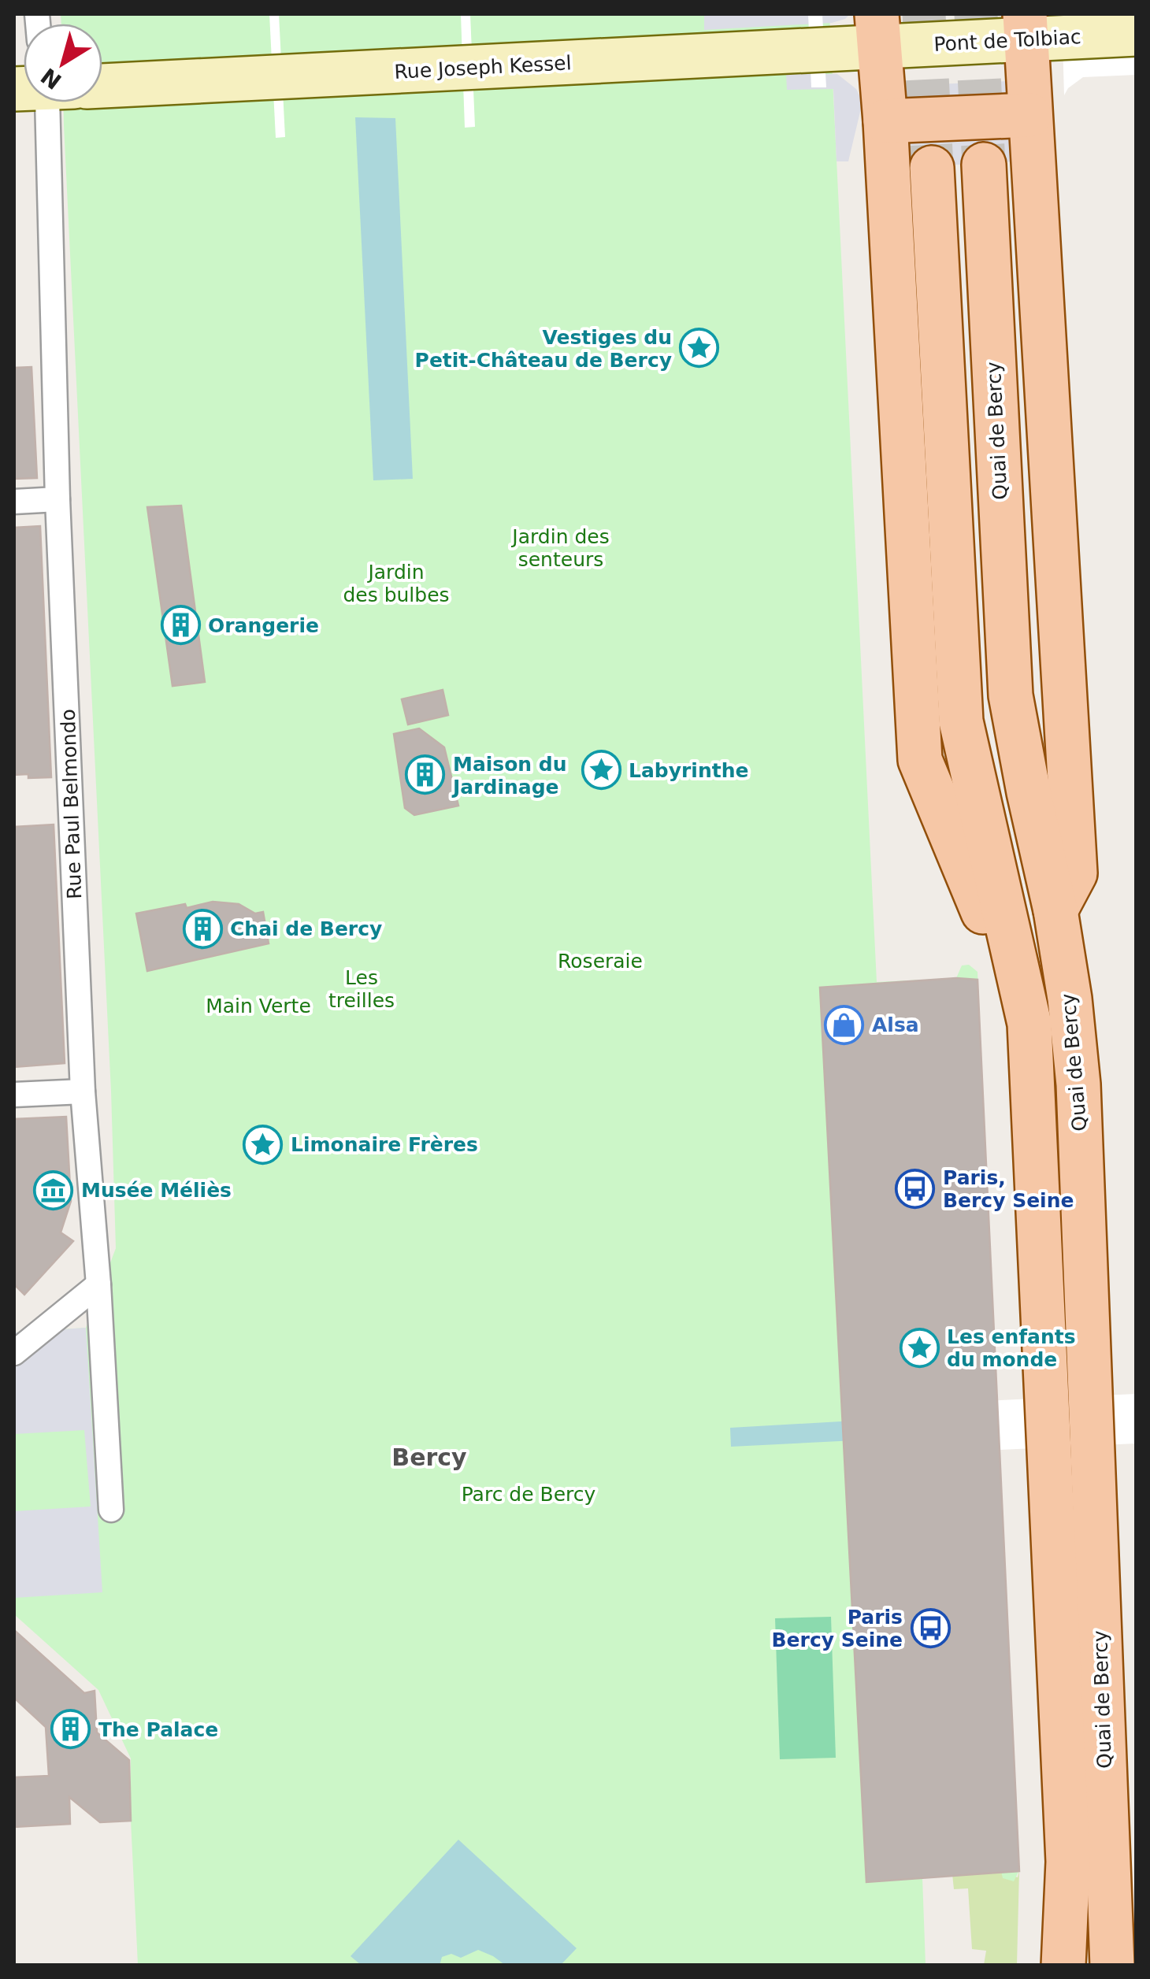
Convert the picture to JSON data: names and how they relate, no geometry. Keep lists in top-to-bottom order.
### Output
{
  "streets": {
    "main road": ["Pont de Tolbiac", "Rue Joseph Kessel", "Quai de Bercy"],
    "street": ["Rue Paul Belmondo"]
  },
  "crossings": [
    ["Pont de Tolbiac", "Rue Joseph Kessel"]
  ],
  "districts": ["Bercy"],
  "parks": [
    "Jardin des senteurs",
    "Jardin des bulbes",
    "Roseraie",
    "Les treilles",
    "Main Verte",
    "Parc de Bercy"
  ],
  "places": {
    "place": [
      "Vestiges du Petit-Château de Bercy",
      "Labyrinthe",
      "Limonaire Frères",
      "Les enfants du monde"
    ],
    "building": [
      "Orangerie",
      "Maison du Jardinage",
      "Chai de Bercy",
      "The Palace"
    ],
    "shop": ["Alsa"],
    "bus stop": ["Paris, Bercy Seine", "Paris Bercy Seine"],
    "museum": ["Musée Méliès"]
  },
  "north": "bottom left"
}
